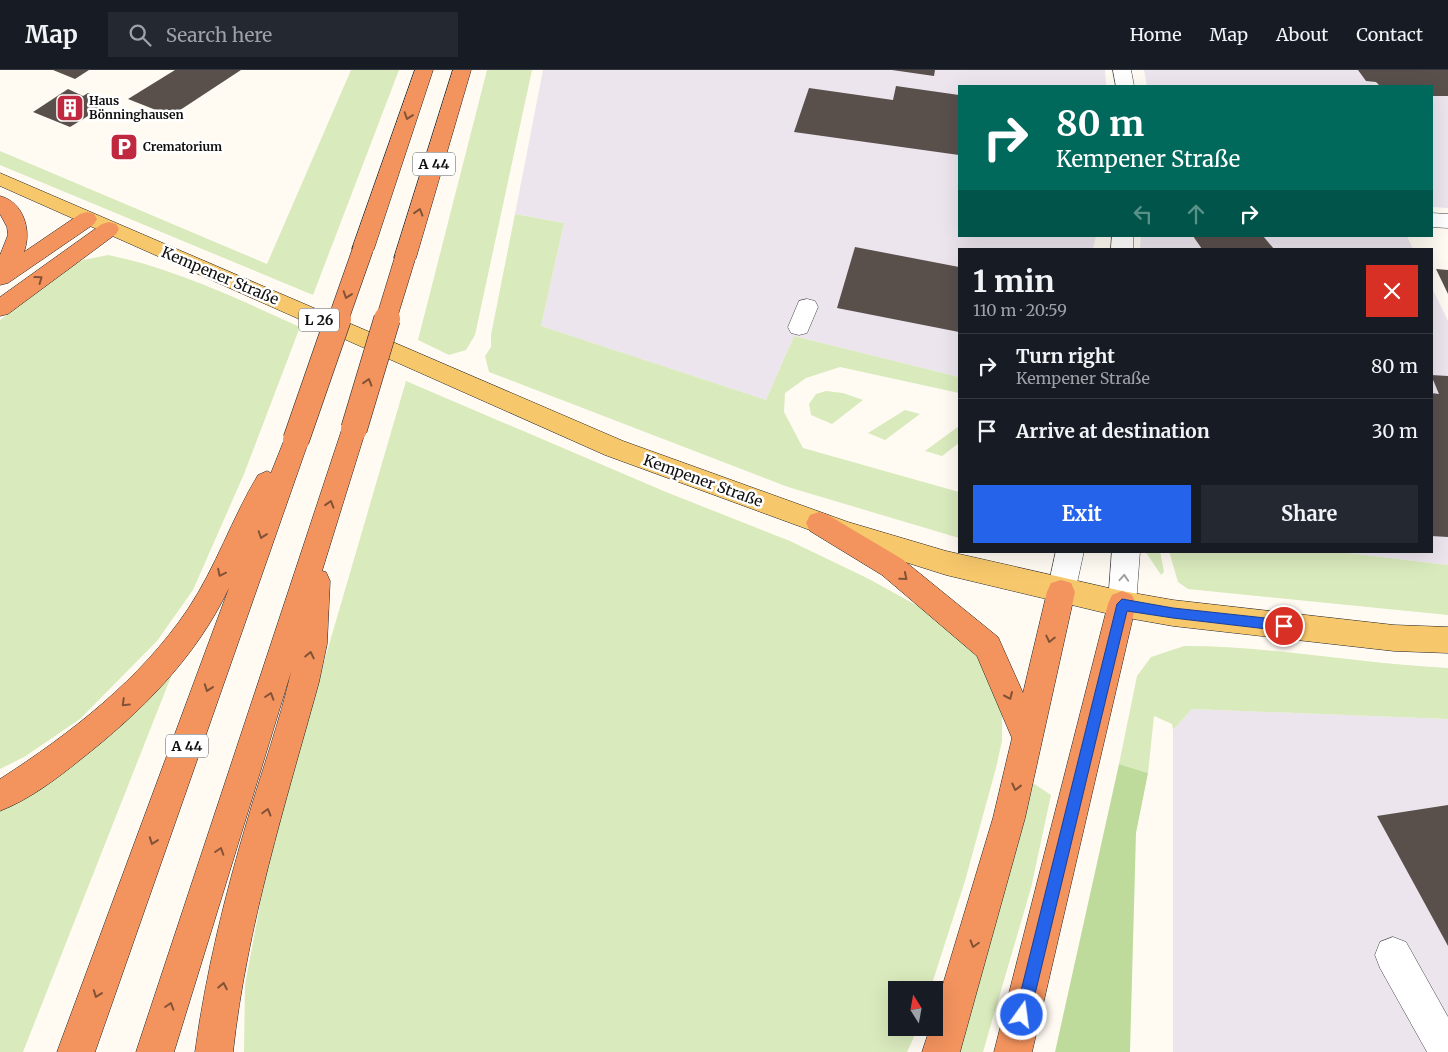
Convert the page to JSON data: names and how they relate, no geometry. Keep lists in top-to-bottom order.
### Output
{
  "streets": {
    "highway": ["A 44"],
    "main road": ["Kempener Straße", "L 26"]
  },
  "places": {
    "building": ["Haus Bönninghausen"],
    "parking": ["Crematorium"]
  },
  "north": "top",
  "page": {
    "header": "Map",
    "search": "Search here",
    "nav": [
      "Home",
      "Map",
      "About",
      "Contact"
    ],
    "turn": ["80 m", "Kempener Straße"],
    "heading": ["1 min", "110 m · 20:59"],
    "list": [
      {
        "name": "Turn right",
        "note": "Kempener Straße",
        "value": "80 m"
      },
      {
        "name": "Arrive at destination",
        "value": "30 m"
      }
    ],
    "buttons": ["Exit", "Share"]
  }
}
